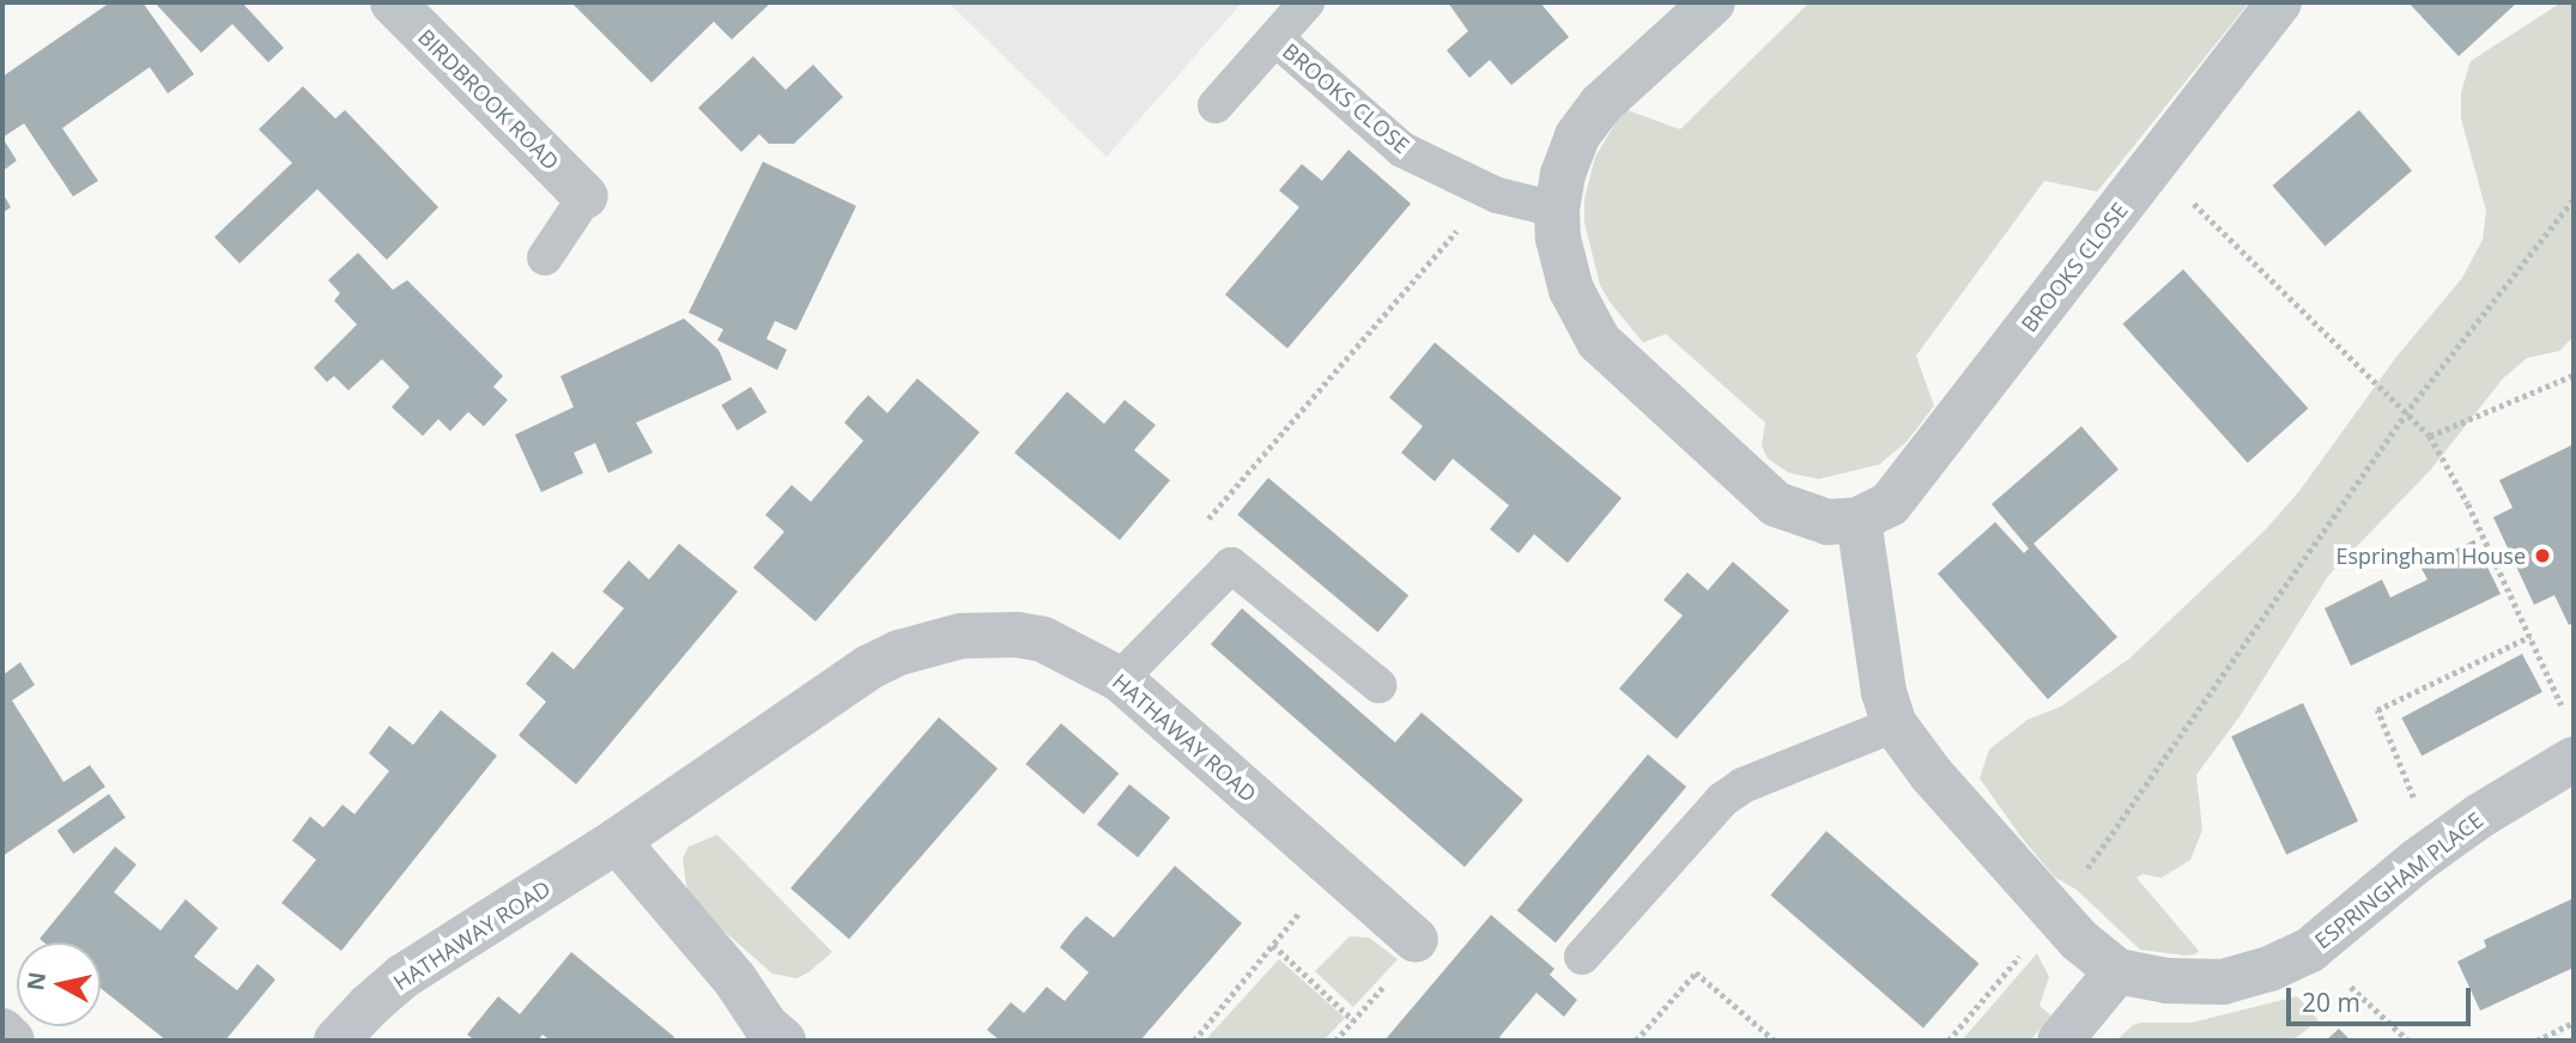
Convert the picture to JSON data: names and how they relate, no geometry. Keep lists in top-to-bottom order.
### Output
{
  "streets": {
    "street": [
      "BROOKS CLOSE",
      "BIRDBROOK ROAD",
      "HATHAWAY ROAD",
      "ESPRINGHAM PLACE"
    ]
  },
  "places": ["Espringham House"],
  "scale_bar": "20 m",
  "north": "left"
}
